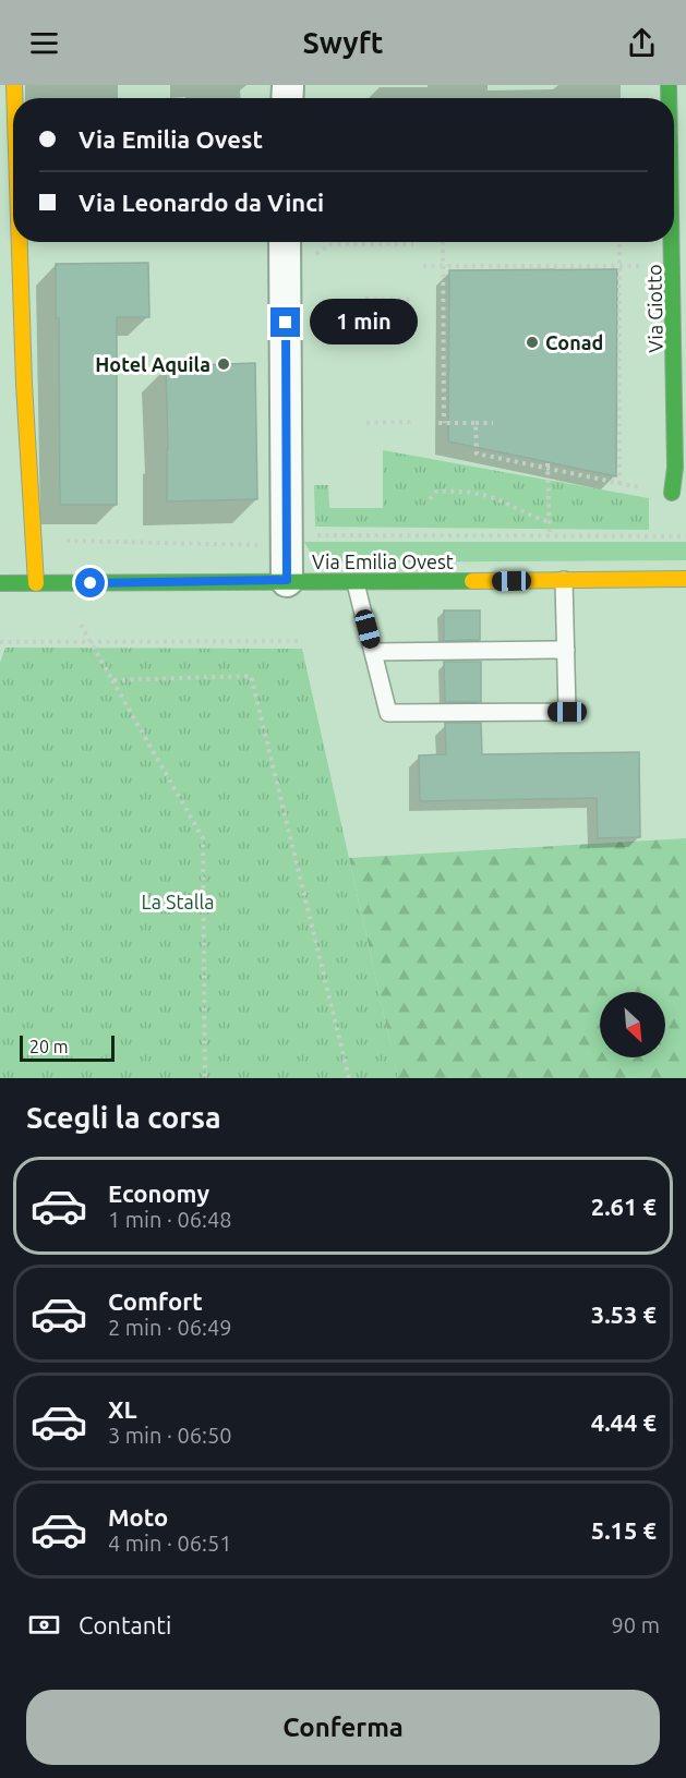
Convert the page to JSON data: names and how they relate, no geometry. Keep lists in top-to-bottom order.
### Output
{
  "streets": {
    "street": ["Via Giotto", "Via Emilia Ovest"]
  },
  "parks": ["La Stalla"],
  "places": ["Conad", "Hotel Aquila"],
  "scale_bar": "20 m",
  "north": "bottom right",
  "page": {
    "header": "Swyft",
    "banner": ["Via Emilia Ovest", "Via Leonardo da Vinci"],
    "bubble": "1 min",
    "scale": "20 m",
    "heading": "Scegli la corsa",
    "list": [
      {
        "name": "Economy",
        "note": "1 min · 06:48",
        "value": "2.61 €"
      },
      {
        "name": "Comfort",
        "note": "2 min · 06:49",
        "value": "3.53 €"
      },
      {
        "name": "XL",
        "note": "3 min · 06:50",
        "value": "4.44 €"
      },
      {
        "name": "Moto",
        "note": "4 min · 06:51",
        "value": "5.15 €"
      }
    ],
    "pay": ["Contanti", "90 m"],
    "buttons": "Conferma"
  }
}
